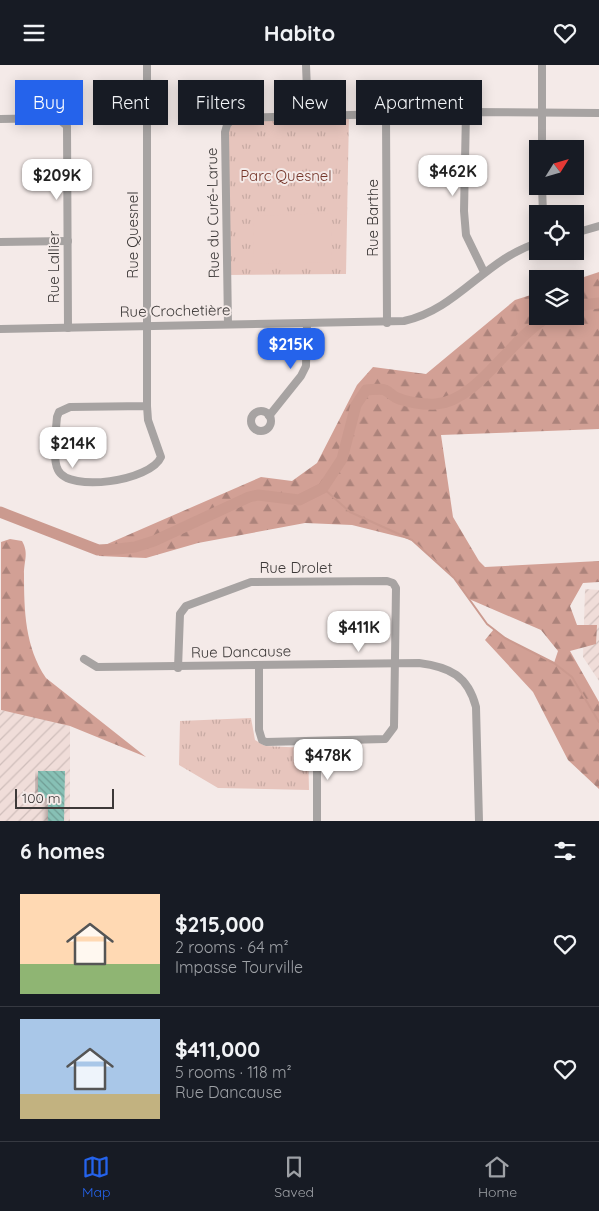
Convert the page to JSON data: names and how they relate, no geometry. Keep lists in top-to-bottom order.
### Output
{
  "streets": {
    "street": [
      "Rue du Curé-Larue",
      "Rue Barthe",
      "Rue Quesnel",
      "Rue Lallier",
      "Rue Crochetière",
      "Rue Drolet",
      "Rue Dancause"
    ]
  },
  "crossings": [
    ["Rue du Curé-Larue", "Rue Crochetière"],
    ["Rue Barthe", "Rue Crochetière"],
    ["Rue Quesnel", "Rue Crochetière"],
    ["Rue Lallier", "Rue Crochetière"],
    ["Rue Drolet", "Rue Dancause"]
  ],
  "parks": ["Parc Quesnel"],
  "scale_bar": "100 m",
  "north": "top right",
  "page": {
    "header": "Habito",
    "chip": [
      "Buy",
      "Rent",
      "Filters",
      "New",
      "Apartment"
    ],
    "price": [
      "$462K",
      "$209K",
      "$215K",
      "$214K",
      "$411K",
      "$478K"
    ],
    "scale": "100 m",
    "heading": "6 homes",
    "list": [
      {
        "name": "$215,000",
        "note": "2 rooms · 64 m² · Impasse Tourville"
      },
      {
        "name": "$411,000",
        "note": "5 rooms · 118 m² · Rue Dancause"
      }
    ],
    "tabs": ["Map", "Saved", "Home"]
  }
}
